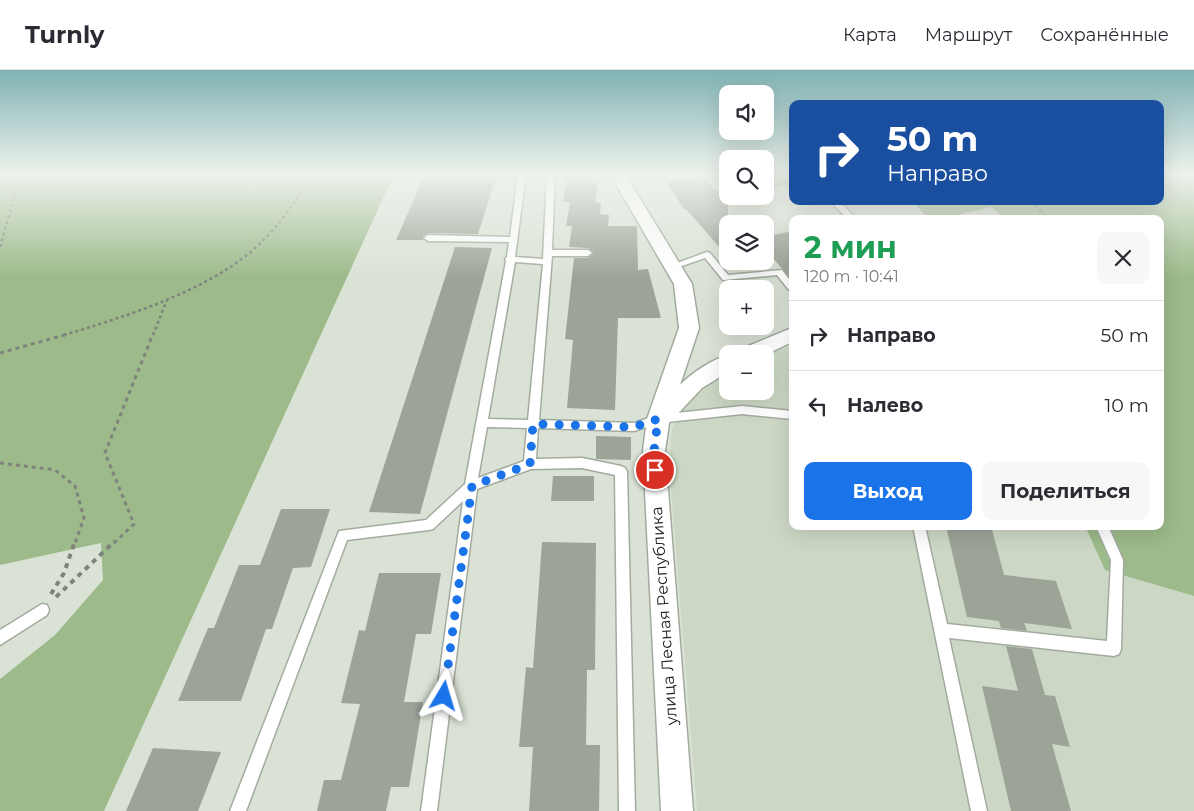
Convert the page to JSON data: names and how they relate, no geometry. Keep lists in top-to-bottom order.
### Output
{
  "streets": {
    "street": ["улица Лесная Республика"]
  },
  "page": {
    "header": "Turnly",
    "nav": ["Карта", "Маршрут", "Сохранённые"],
    "map_buttons": ["+", "−"],
    "turn": ["50 m", "Направо"],
    "heading": ["2 мин", "120 m · 10:41"],
    "list": [
      {
        "name": "Направо",
        "value": "50 m"
      },
      {
        "name": "Налево",
        "value": "10 m"
      }
    ],
    "buttons": ["Выход", "Поделиться"]
  }
}
